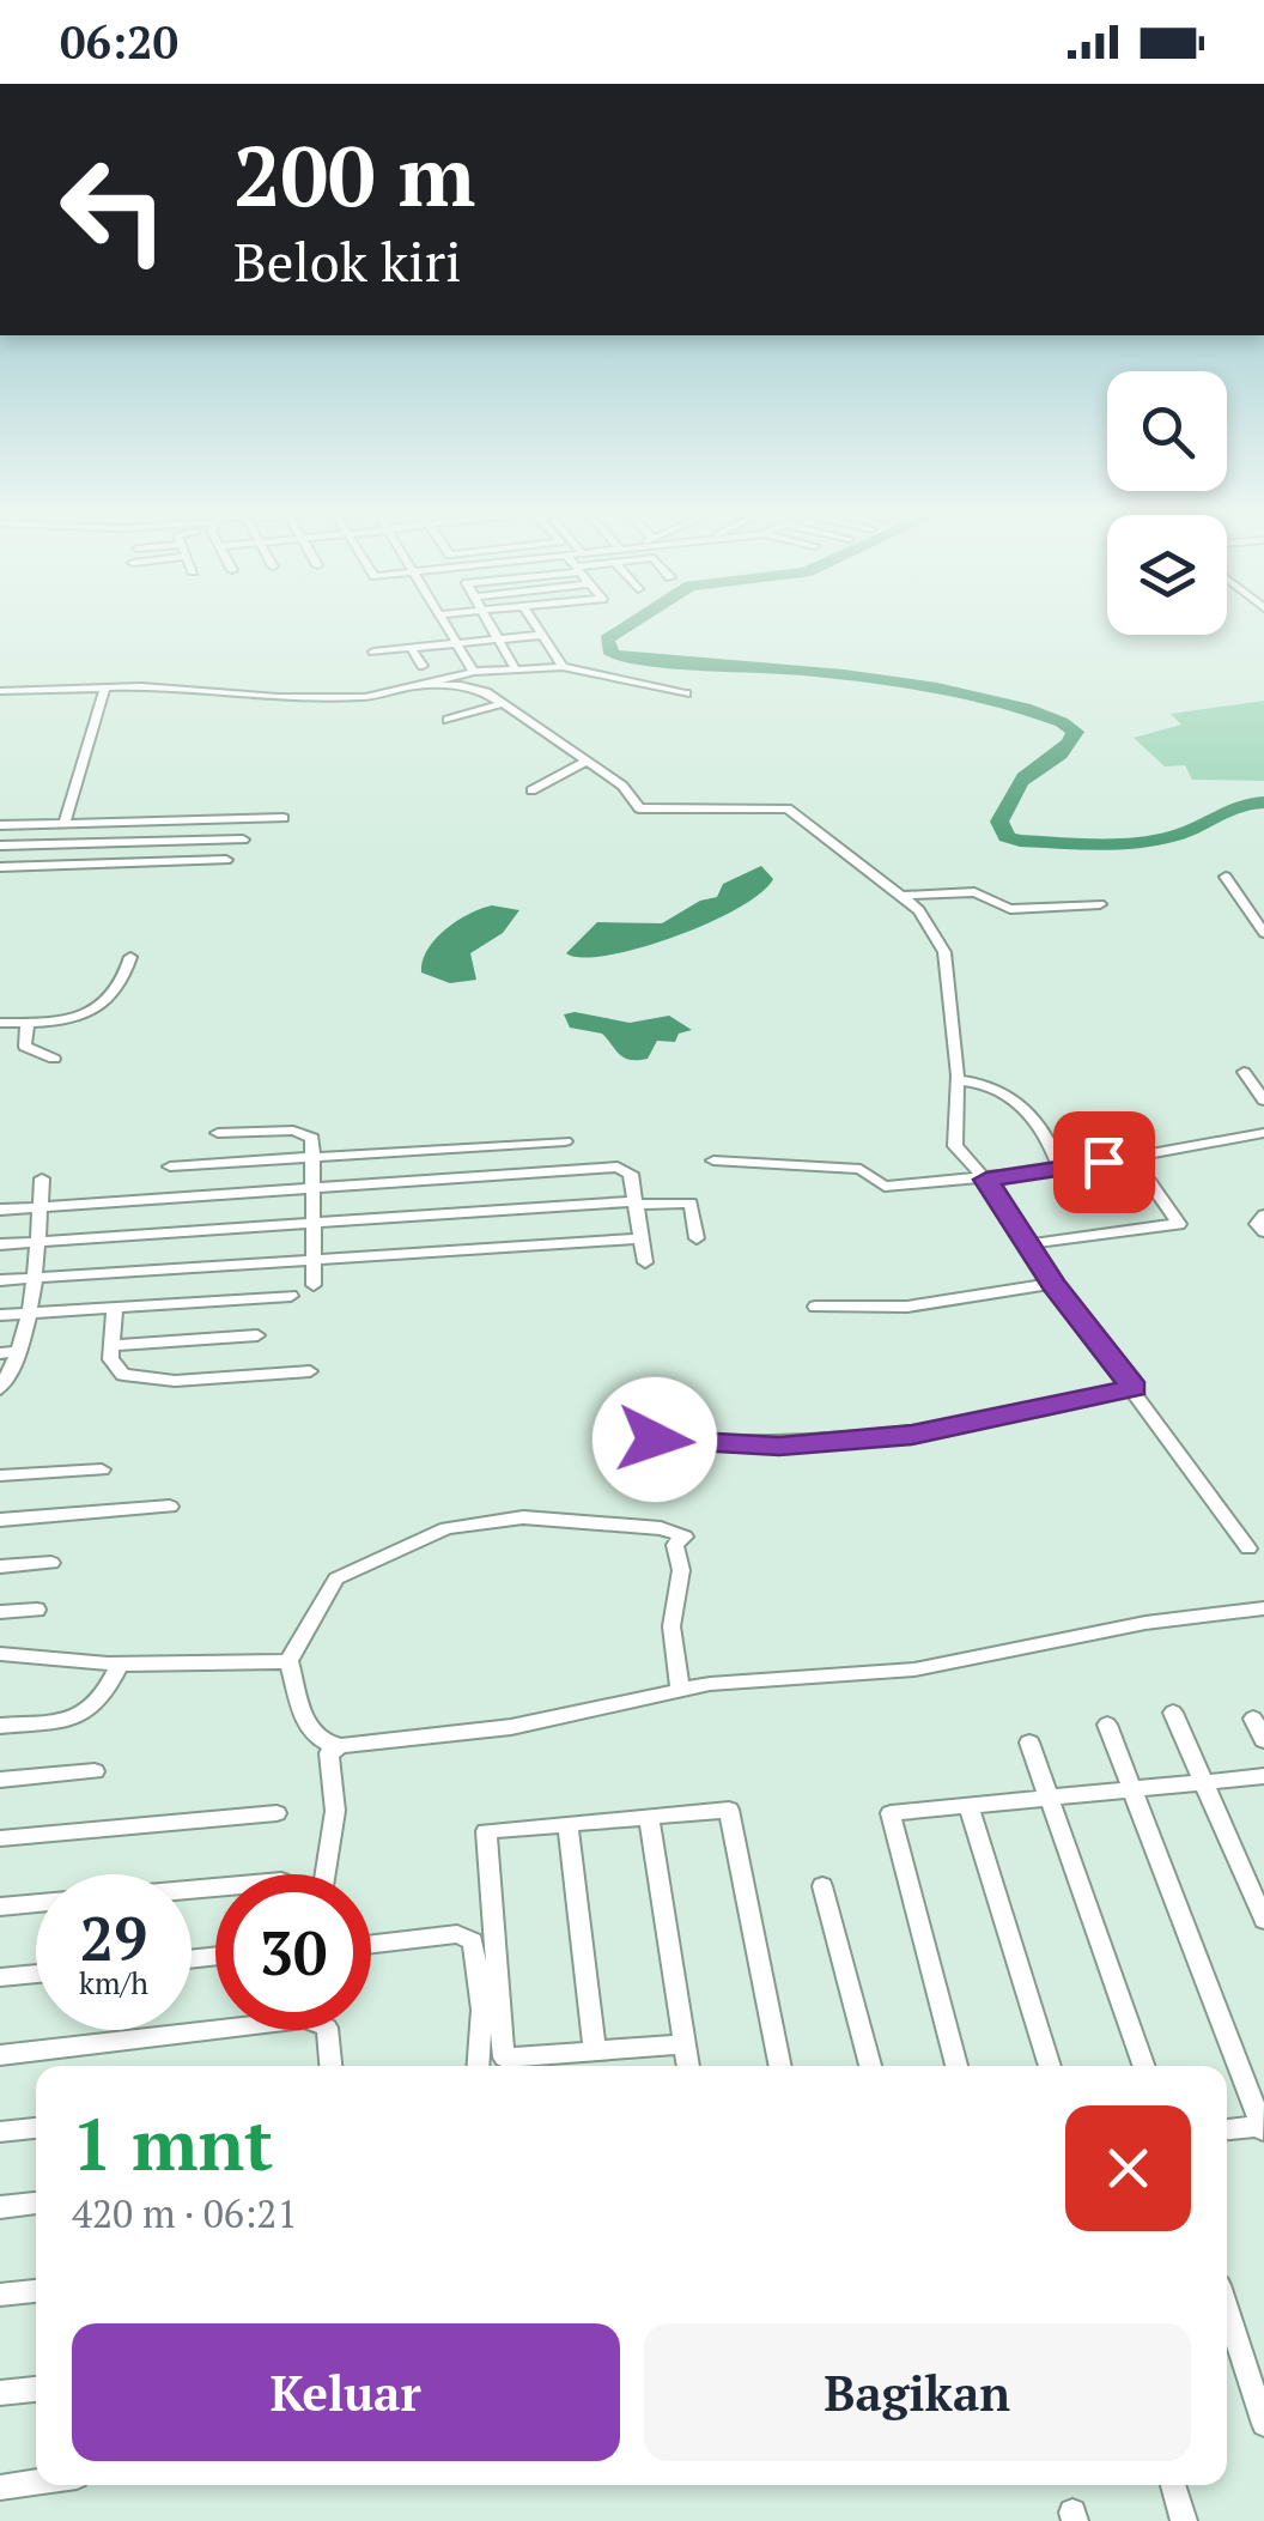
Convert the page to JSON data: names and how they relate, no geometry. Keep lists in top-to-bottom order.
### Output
{
  "page": {
    "status": "06:20",
    "turn": ["200 m", "Belok kiri"],
    "speed": "29 km/h",
    "limit": "30",
    "heading": ["1 mnt", "420 m · 06:21"],
    "buttons": ["Keluar", "Bagikan"]
  }
}
